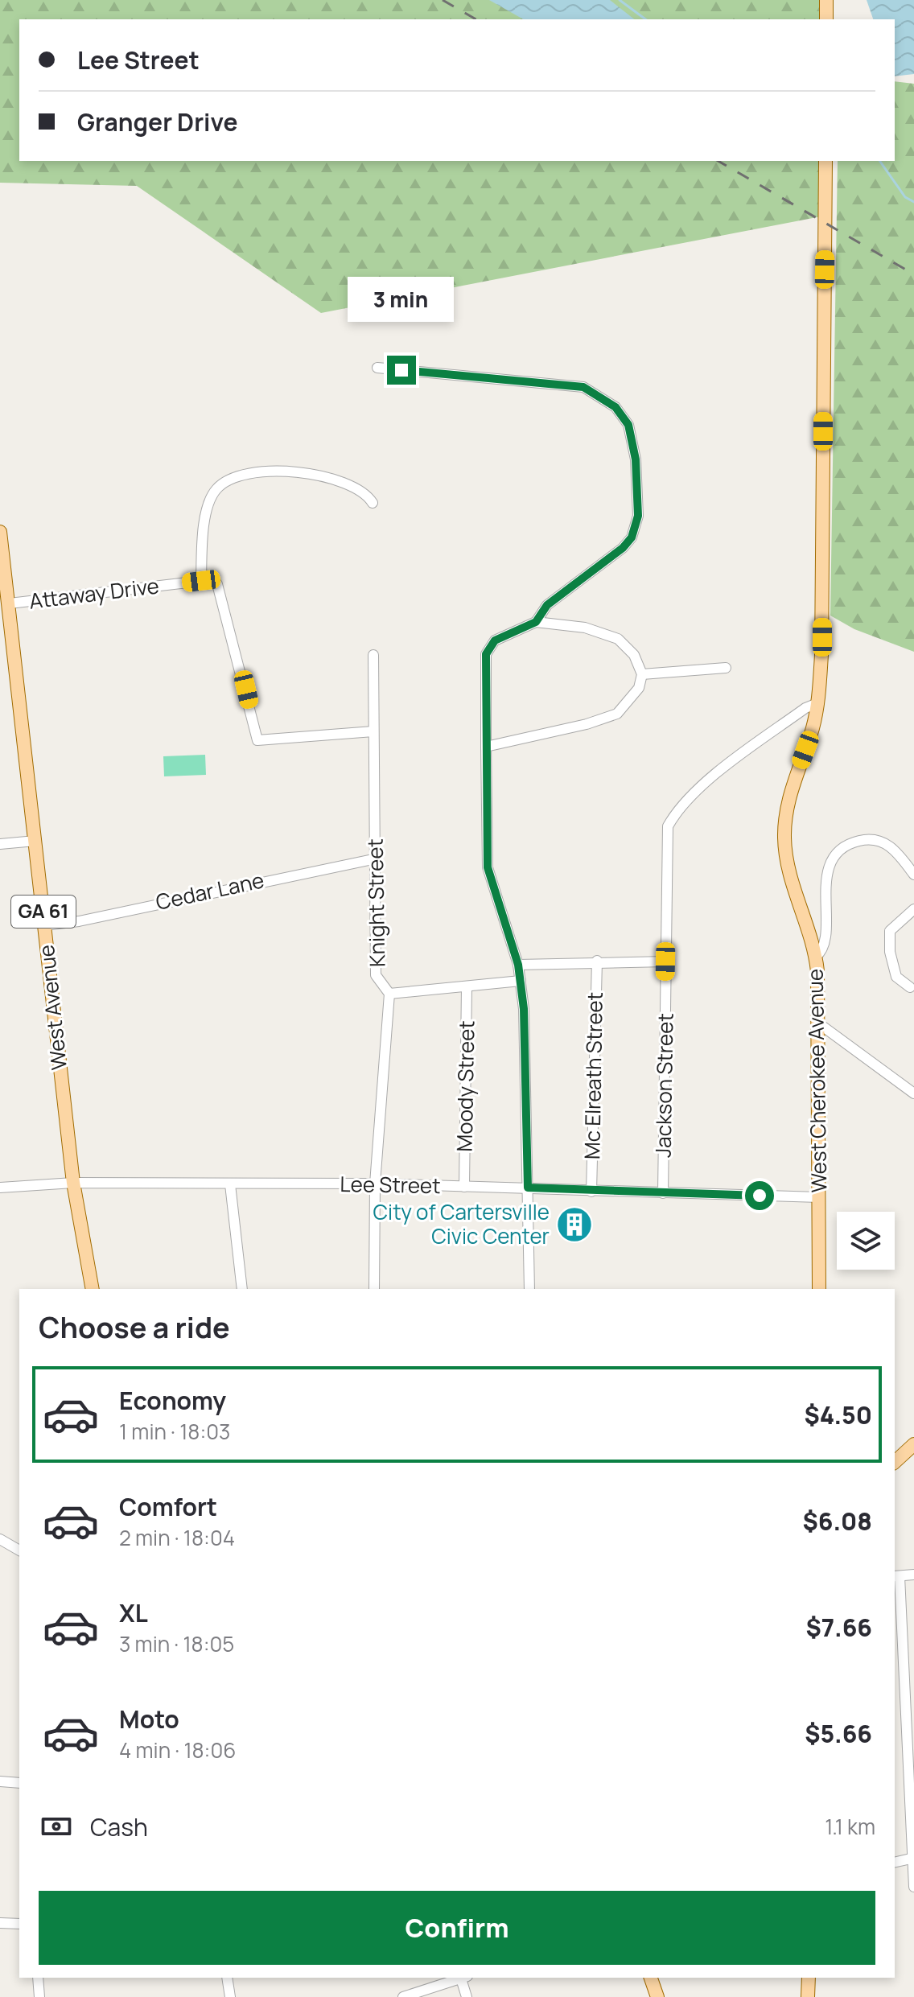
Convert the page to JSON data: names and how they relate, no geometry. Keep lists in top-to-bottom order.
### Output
{
  "streets": {
    "main road": ["GA 61", "West Avenue", "West Cherokee Avenue"],
    "street": [
      "Attaway Drive",
      "Cedar Lane",
      "Knight Street",
      "Mc Elreath Street",
      "Jackson Street",
      "Moody Street",
      "Lee Street"
    ]
  },
  "crossings": [
    ["Attaway Drive", "Knight Street"],
    ["Attaway Drive", "West Avenue"],
    ["Cedar Lane", "Knight Street"],
    ["Cedar Lane", "West Avenue"],
    ["Knight Street", "Lee Street"],
    ["West Avenue", "Lee Street"],
    ["Mc Elreath Street", "Lee Street"],
    ["West Cherokee Avenue", "Jackson Street"],
    ["West Cherokee Avenue", "Lee Street"],
    ["Jackson Street", "Lee Street"],
    ["Moody Street", "Lee Street"]
  ],
  "places": {
    "building": ["City of Cartersville Civic Center"]
  },
  "page": {
    "banner": ["Lee Street", "Granger Drive"],
    "bubble": "3 min",
    "heading": "Choose a ride",
    "list": [
      {
        "name": "Economy",
        "note": "1 min · 18:03",
        "value": "$4.50"
      },
      {
        "name": "Comfort",
        "note": "2 min · 18:04",
        "value": "$6.08"
      },
      {
        "name": "XL",
        "note": "3 min · 18:05",
        "value": "$7.66"
      },
      {
        "name": "Moto",
        "note": "4 min · 18:06",
        "value": "$5.66"
      }
    ],
    "pay": ["Cash", "1.1 km"],
    "buttons": "Confirm"
  }
}
